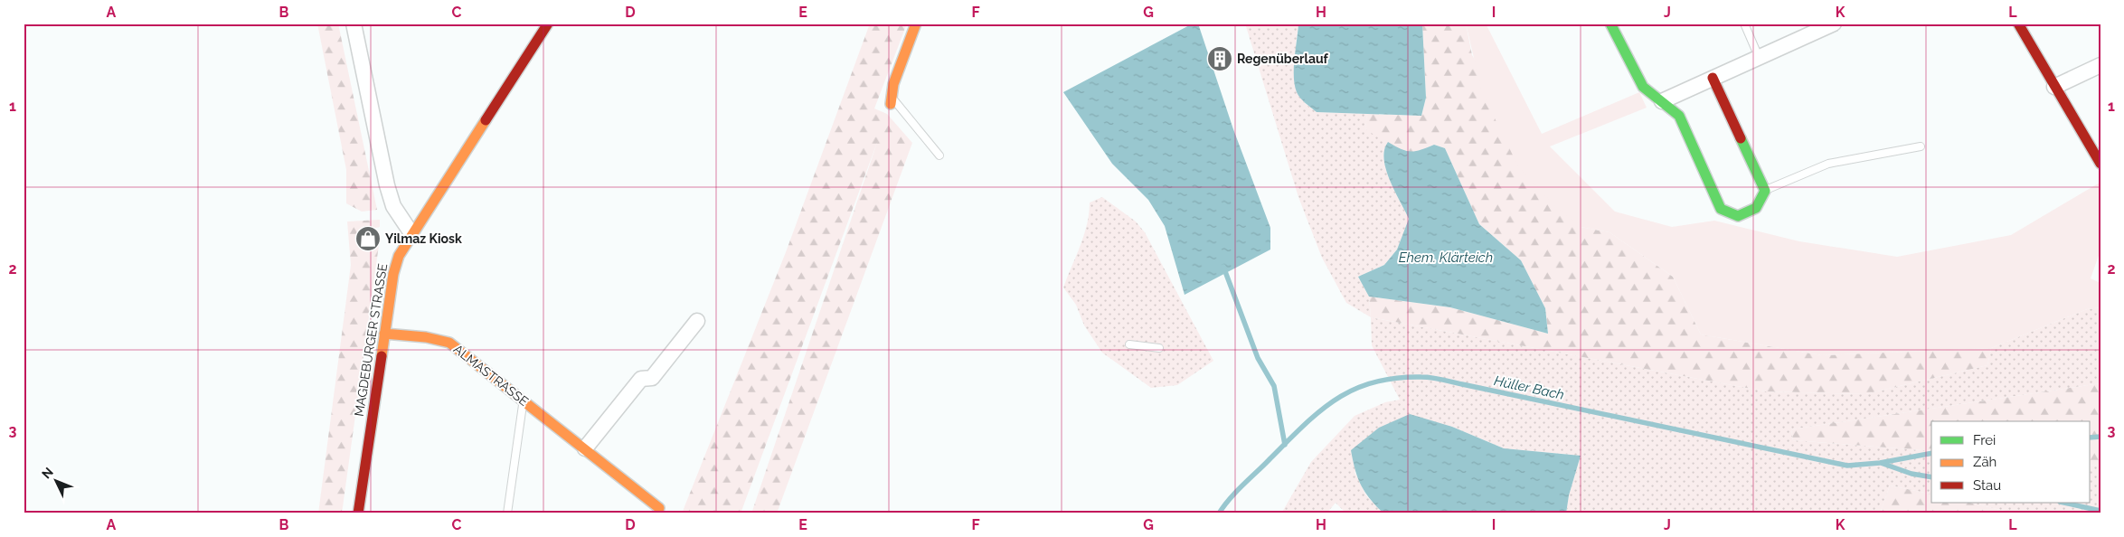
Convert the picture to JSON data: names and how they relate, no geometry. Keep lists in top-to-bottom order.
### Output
{
  "streets": {
    "street": ["MAGDEBURGER STRASSE", "ALMASTRASSE"]
  },
  "crossings": [
    ["MAGDEBURGER STRASSE", "ALMASTRASSE"]
  ],
  "water": ["Ehem. Klärteich", "Hüller Bach"],
  "places": {
    "building": ["Regenüberlauf"],
    "shop": ["Yilmaz Kiosk"]
  },
  "legend": ["Frei", "Zäh", "Stau"],
  "north": "top left",
  "grid": {
    "columns": [
      "A",
      "B",
      "C",
      "D",
      "E",
      "F",
      "G",
      "H",
      "I",
      "J",
      "K",
      "L"
    ],
    "rows": ["1", "2", "3"]
  }
}
